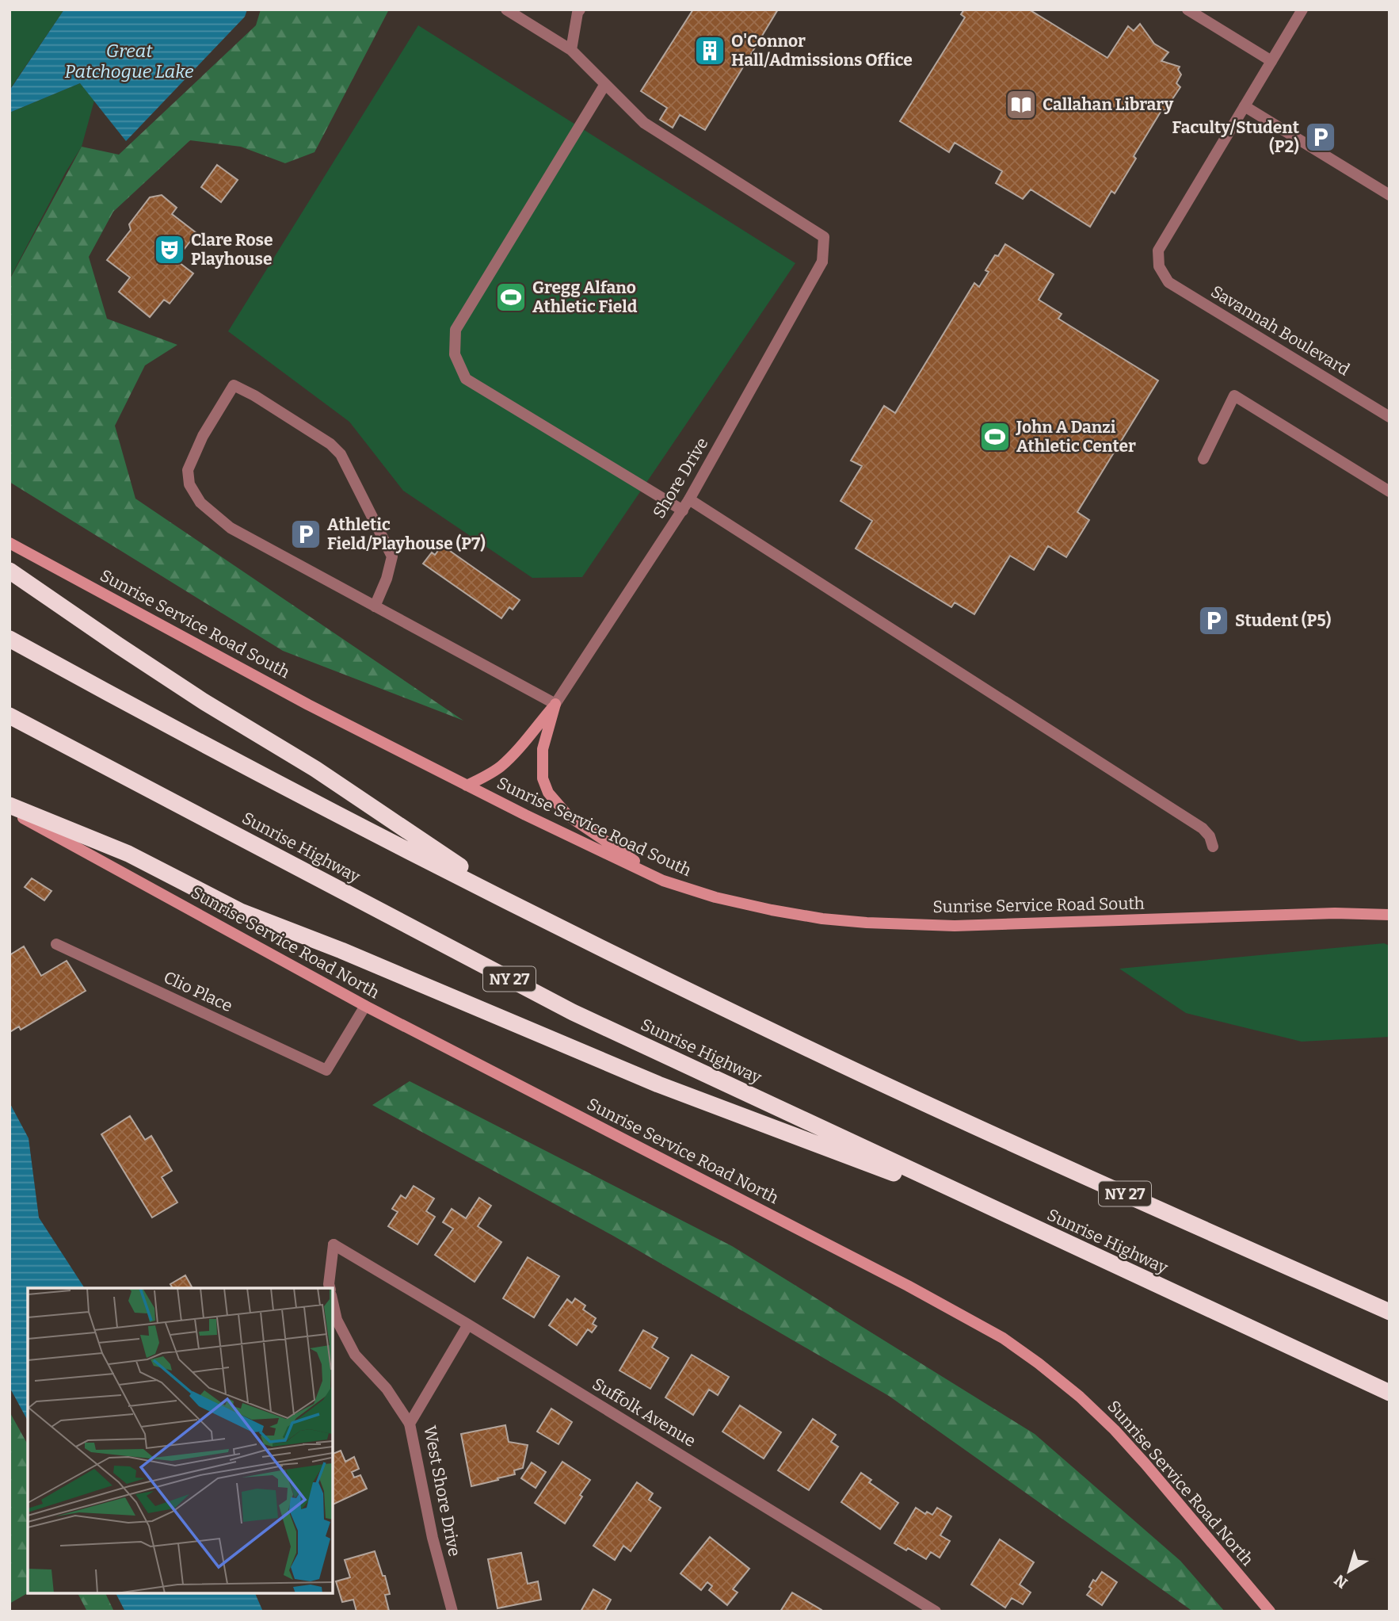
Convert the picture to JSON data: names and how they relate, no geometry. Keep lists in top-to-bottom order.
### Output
{
  "streets": {
    "highway": ["Sunrise Highway", "NY 27"],
    "main road": ["Sunrise Service Road South", "Sunrise Service Road North"],
    "street": [
      "Savannah Boulevard",
      "Shore Drive",
      "Clio Place",
      "Suffolk Avenue",
      "West Shore Drive"
    ]
  },
  "crossings": [
    ["Sunrise Service Road North", "Clio Place"],
    ["Suffolk Avenue", "West Shore Drive"]
  ],
  "water": ["Great Patchogue Lake"],
  "places": {
    "building": ["O'Connor Hall/Admissions Office"],
    "library": ["Callahan Library"],
    "parking": ["Faculty/Student (P2)", "Athletic Field/Playhouse (P7)", "Student (P5)"],
    "theatre": ["Clare Rose Playhouse"],
    "sports": ["Gregg Alfano Athletic Field", "John A Danzi Athletic Center"]
  },
  "north": "bottom left"
}
